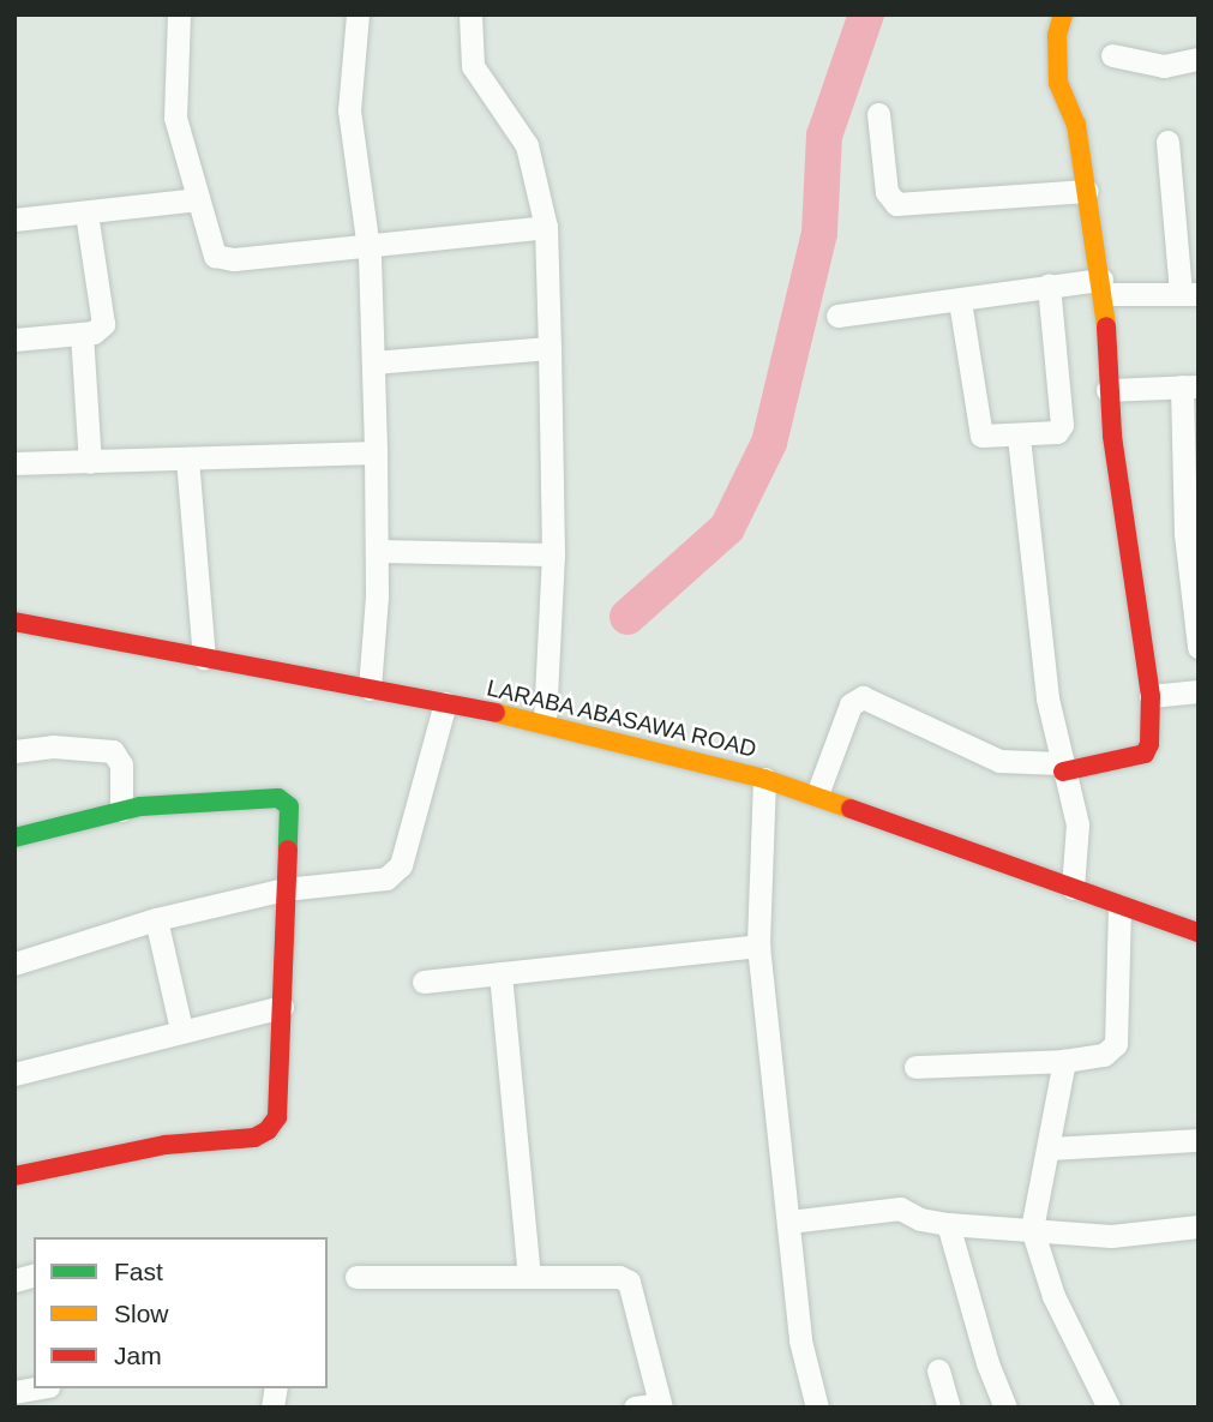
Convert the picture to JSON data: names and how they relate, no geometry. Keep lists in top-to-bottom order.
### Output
{
  "streets": {
    "street": ["LARABA ABASAWA ROAD"]
  },
  "legend": ["Fast", "Slow", "Jam"]
}
